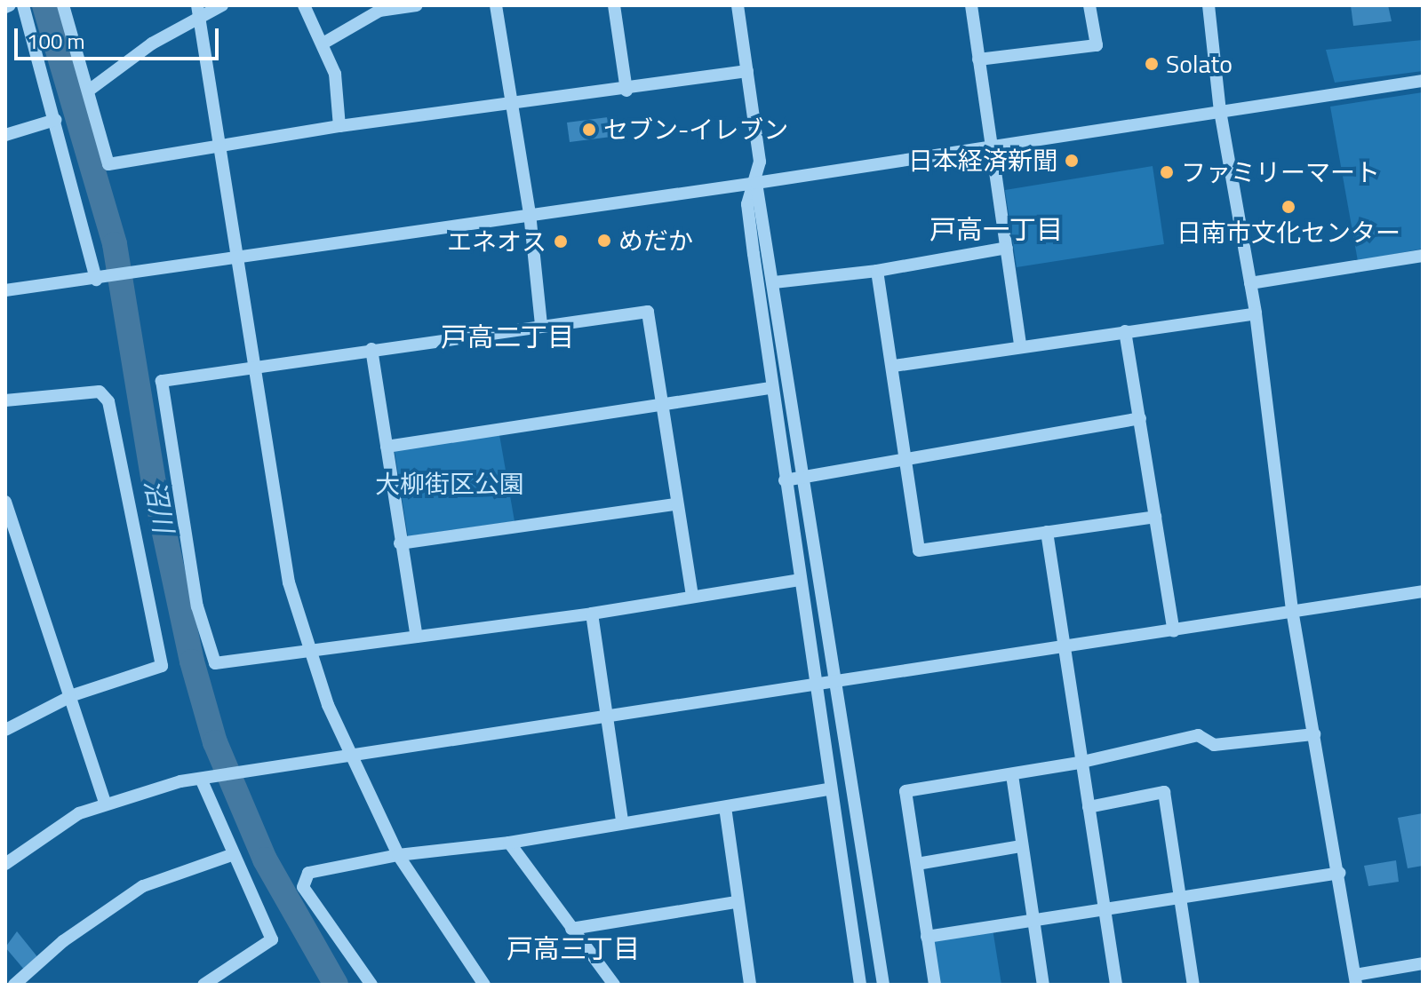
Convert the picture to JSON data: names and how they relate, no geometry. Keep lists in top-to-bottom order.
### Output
{
  "districts": ["戸高一丁目", "戸高二丁目", "戸高三丁目"],
  "water": ["沼川"],
  "parks": ["大柳街区公園"],
  "places": [
    "Solato",
    "セブン-イレブン",
    "日本経済新聞",
    "ファミリーマート",
    "日南市文化センター",
    "めだか",
    "エネオス"
  ],
  "scale_bar": "100 m"
}
